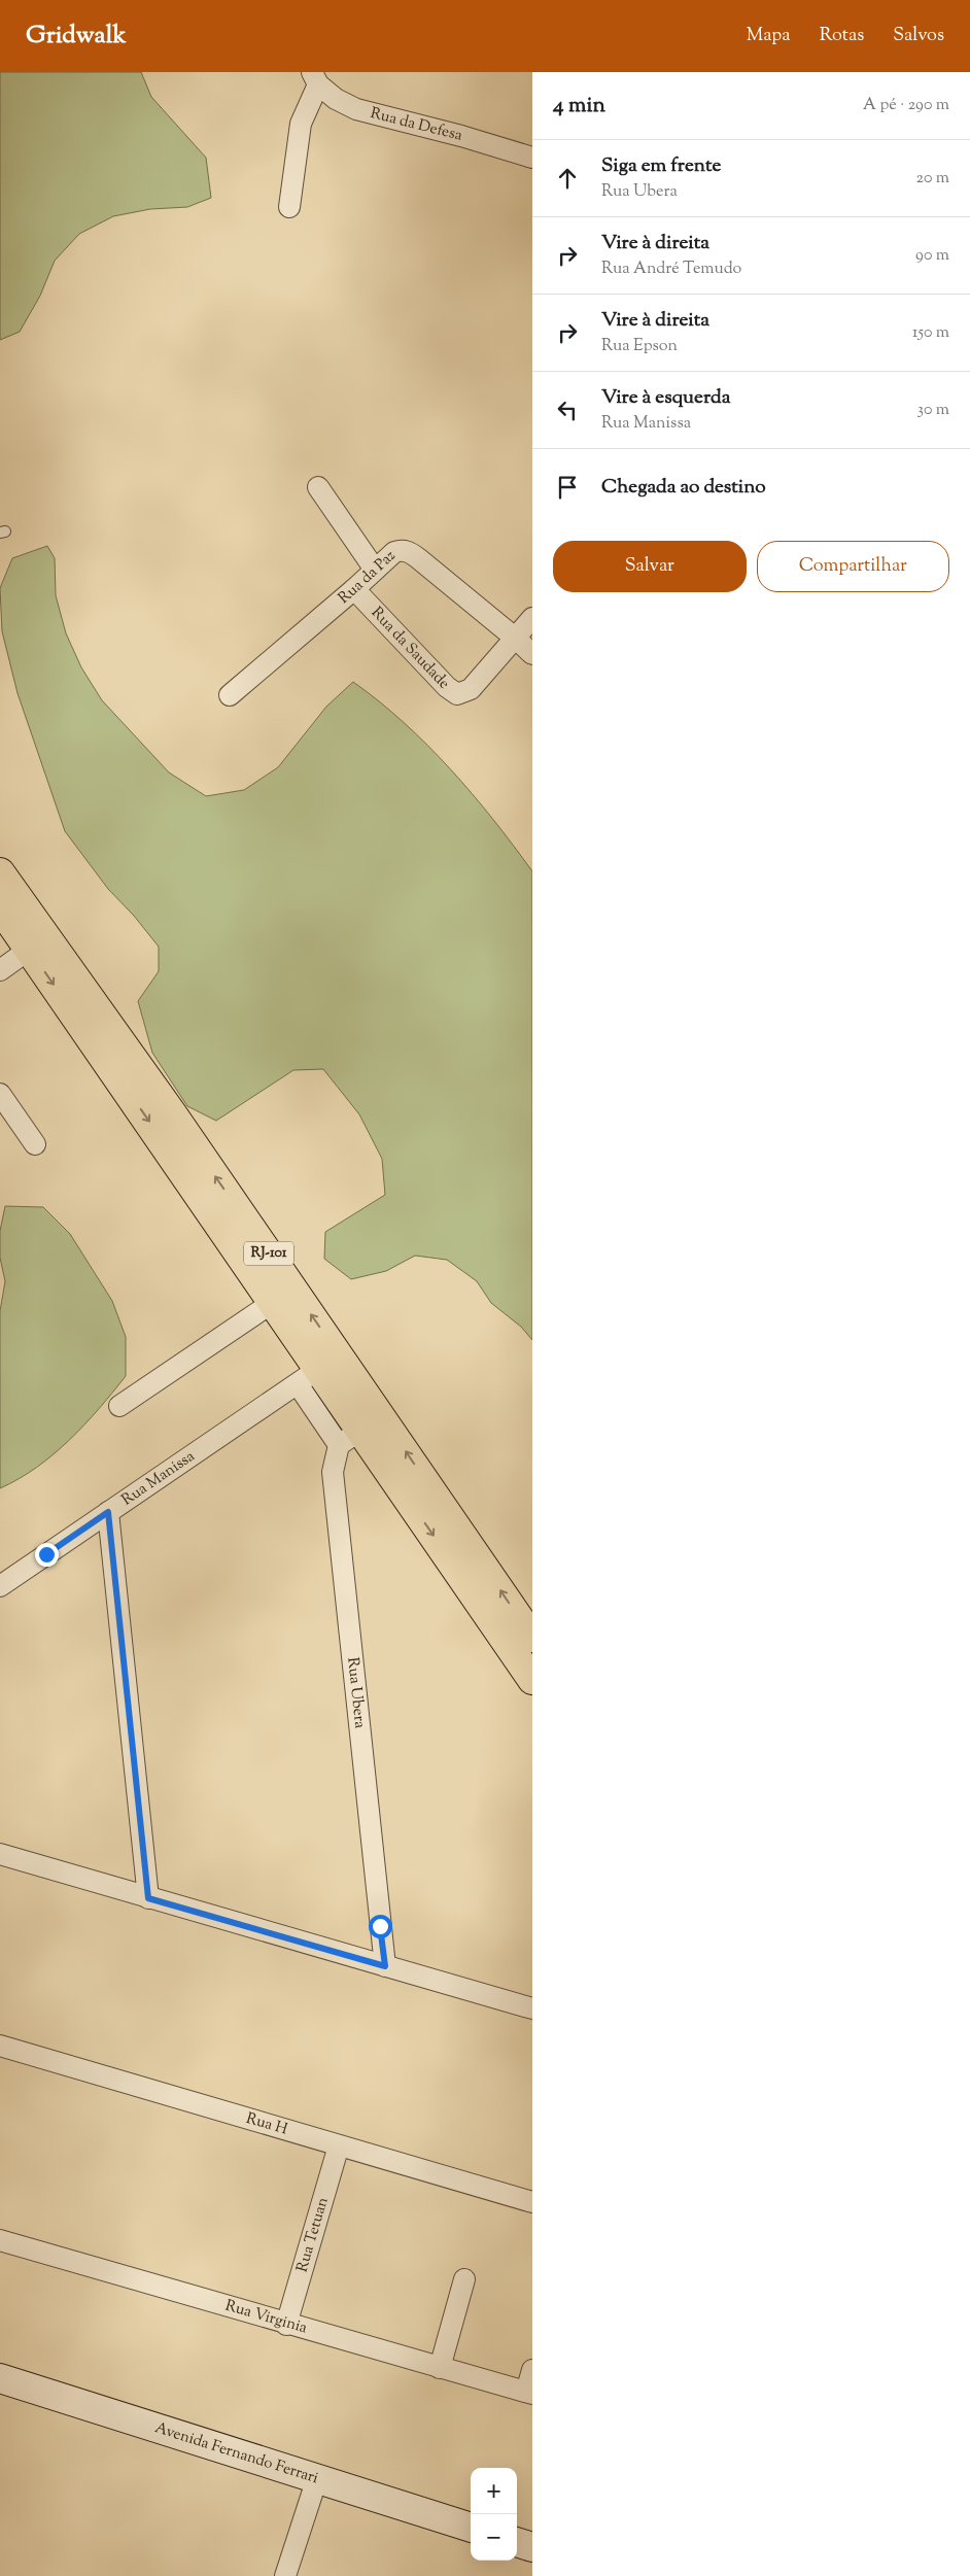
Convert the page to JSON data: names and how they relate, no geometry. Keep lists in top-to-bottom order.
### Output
{
  "streets": {
    "main road": ["RJ-101", "Avenida Fernando Ferrari"],
    "street": [
      "Rua da Defesa",
      "Rua da Paz",
      "Rua da Saudade",
      "Rua Manissa",
      "Rua Ubera",
      "Rua H",
      "Rua Tetuan",
      "Rua Virginia"
    ]
  },
  "crossings": [
    ["Rua da Paz", "Rua da Saudade"],
    ["RJ-101", "Rua Manissa"],
    ["RJ-101", "Rua Ubera"],
    ["Rua H", "Rua Tetuan"],
    ["Rua Tetuan", "Rua Virginia"]
  ],
  "page": {
    "header": "Gridwalk",
    "nav": ["Mapa", "Rotas", "Salvos"],
    "heading": ["4 min", "A pé · 290 m"],
    "list": [
      ["Siga em frente", "Rua Ubera", "20 m"],
      ["Vire à direita", "Rua André Temudo", "90 m"],
      ["Vire à direita", "Rua Epson", "150 m"],
      ["Vire à esquerda", "Rua Manissa", "30 m"],
      "Chegada ao destino"
    ],
    "buttons": ["Salvar", "Compartilhar"],
    "map_buttons": ["+", "−"]
  }
}
